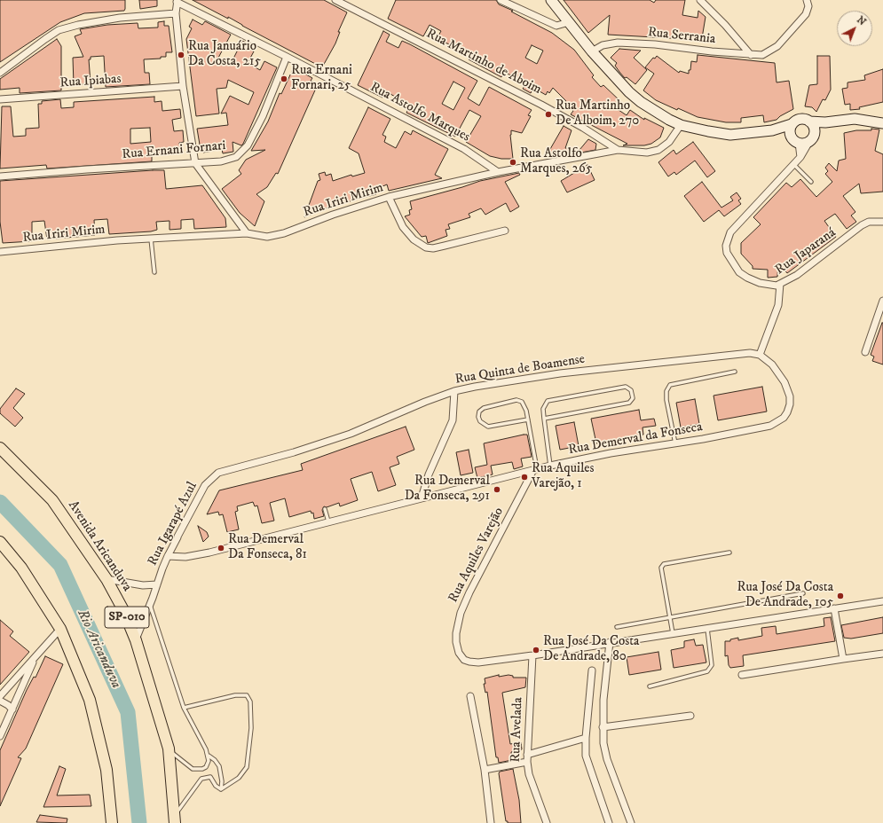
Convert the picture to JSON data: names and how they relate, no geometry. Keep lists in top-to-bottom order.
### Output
{
  "streets": {
    "highway": ["Avenida Aricanduva", "SP-010"],
    "street": [
      "Rua Serrania",
      "Rua Martinho de Aboim",
      "Rua Ipiabas",
      "Rua Astolfo Marques",
      "Rua Ernani Fornari",
      "Rua Iriri Mirim",
      "Rua Japaraná",
      "Rua Quinta de Boamense",
      "Rua Demerval da Fonseca",
      "Rua Igarapé Azul",
      "Rua Aquiles Varejão",
      "Rua Avelada"
    ]
  },
  "crossings": [
    ["Rua Martinho de Aboim", "Rua Iriri Mirim"],
    ["Rua Astolfo Marques", "Rua Ernani Fornari"],
    ["Rua Astolfo Marques", "Rua Iriri Mirim"],
    ["Rua Quinta de Boamense", "Rua Demerval da Fonseca"],
    ["Rua Quinta de Boamense", "Rua Igarapé Azul"],
    ["Rua Demerval da Fonseca", "Rua Igarapé Azul"],
    ["Rua Demerval da Fonseca", "Rua Aquiles Varejão"],
    ["Rua Igarapé Azul", "Avenida Aricanduva"],
    ["Rua Aquiles Varejão", "Rua Avelada"]
  ],
  "water": ["Rio Aricanduva"],
  "places": [
    "Rua Januário Da Costa, 215",
    "Rua Ernani Fornari, 25",
    "Rua Martinho De Alboim, 270",
    "Rua Astolfo Marques, 265",
    "Rua Aquiles Varejão, 1",
    "Rua Demerval Da Fonseca, 291",
    "Rua Demerval Da Fonseca, 81",
    "Rua José Da Costa De Andrade, 105",
    "Rua José Da Costa De Andrade, 80"
  ],
  "north": "top right"
}
